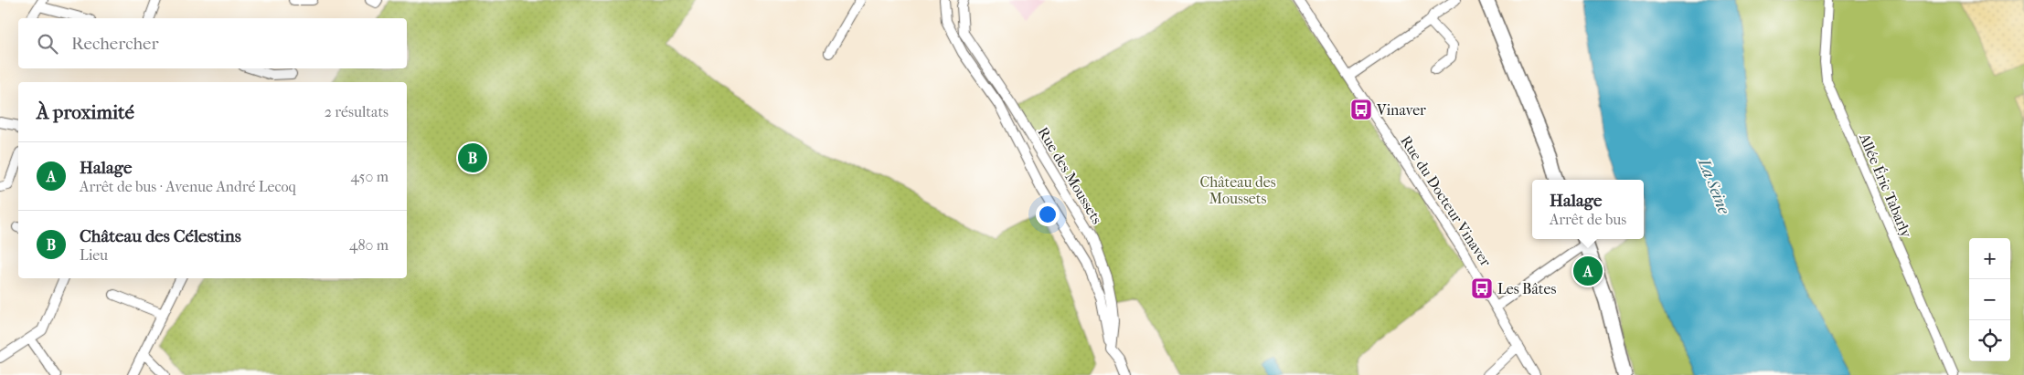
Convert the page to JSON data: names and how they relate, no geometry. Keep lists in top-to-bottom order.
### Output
{
  "streets": {
    "street": ["Rue des Moussets", "Allée Éric Tabarly", "Rue du Docteur Vinaver"]
  },
  "water": ["La Seine"],
  "parks": ["Château des Moussets"],
  "places": {
    "bus stop": ["Vinaver", "Les Bâtes"]
  },
  "page": {
    "search": "Rechercher",
    "heading": ["À proximité", "2 résultats"],
    "pins": ["B", "A"],
    "list": [
      {
        "mark": "A",
        "name": "Halage",
        "note": "Arrêt de bus · Avenue André Lecoq",
        "value": "450 m"
      },
      {
        "mark": "B",
        "name": "Château des Célestins",
        "note": "Lieu",
        "value": "480 m"
      }
    ],
    "popup": ["Halage", "Arrêt de bus"],
    "map_buttons": ["+", "−"]
  }
}
